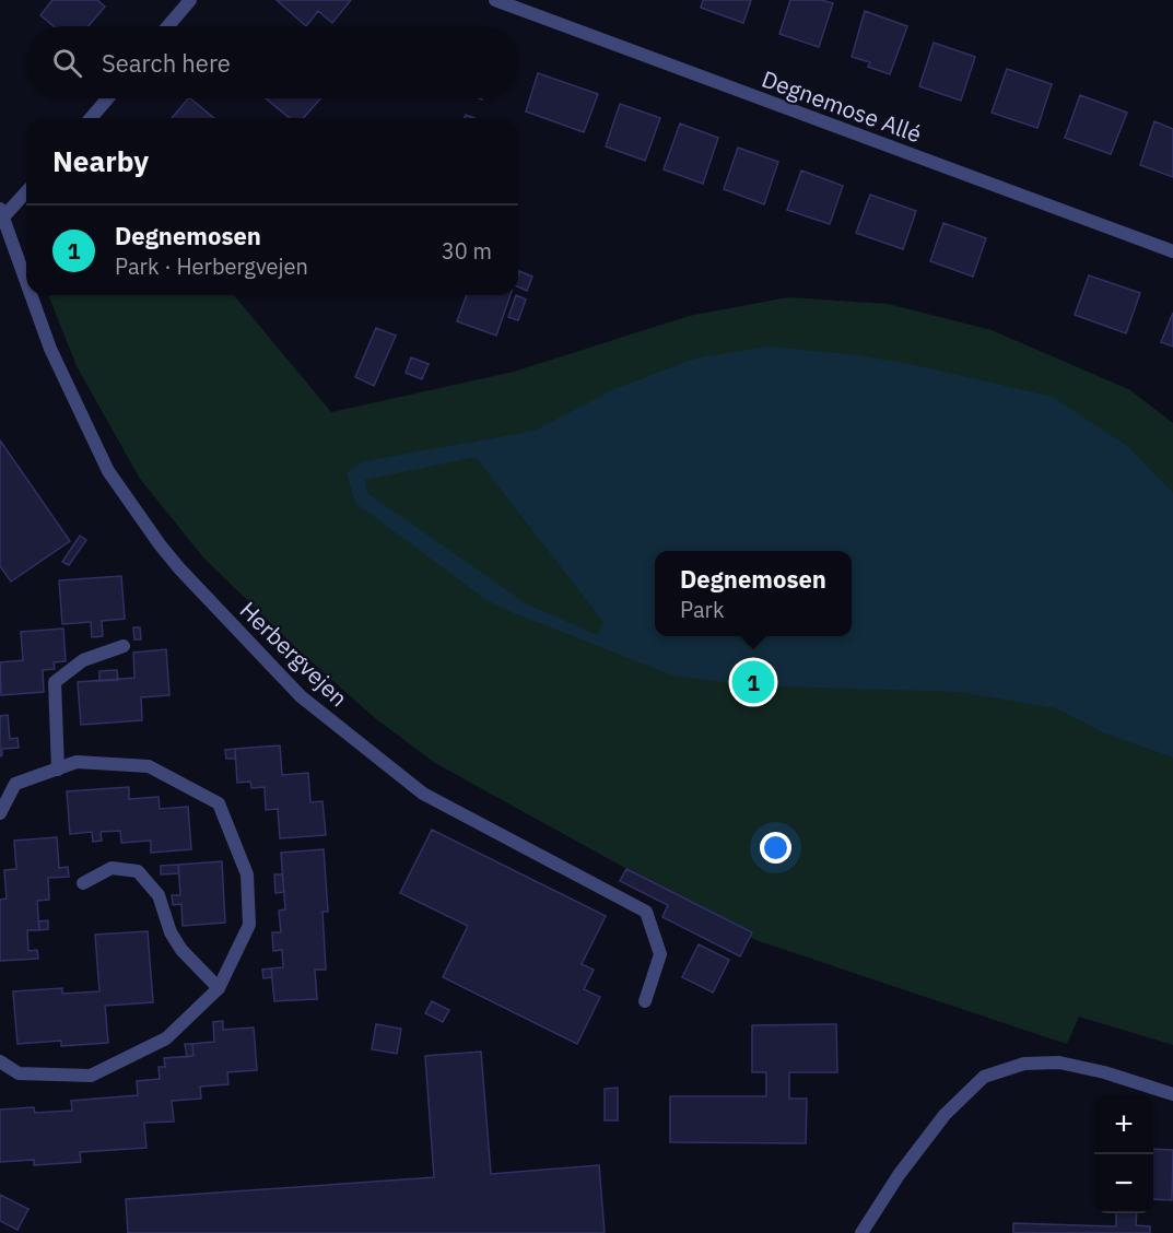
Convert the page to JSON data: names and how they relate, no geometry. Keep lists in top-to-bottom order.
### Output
{
  "streets": {
    "street": ["Degnemose Allé", "Herbergvejen"]
  },
  "page": {
    "search": "Search here",
    "heading": "Nearby",
    "list": [
      {
        "mark": "1",
        "name": "Degnemosen",
        "note": "Park · Herbergvejen",
        "value": "30 m"
      }
    ],
    "popup": ["Degnemosen", "Park"],
    "pins": "1",
    "map_buttons": ["+", "−"]
  }
}
